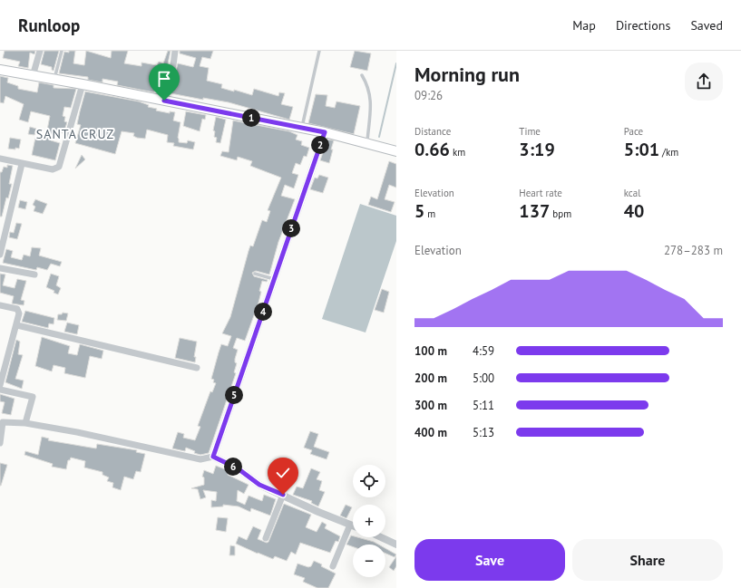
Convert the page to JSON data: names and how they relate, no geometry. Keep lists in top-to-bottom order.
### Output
{
  "districts": ["SANTA CRUZ"],
  "page": {
    "header": "Runloop",
    "nav": ["Map", "Directions", "Saved"],
    "heading": ["Morning run", "09:26"],
    "pins": [
      "1",
      "2",
      "3",
      "4",
      "5",
      "6"
    ],
    "stats": [
      ["Distance", "0.66 km"],
      ["Time", "3:19"],
      ["Pace", "5:01 /km"],
      ["Elevation", "5 m"],
      ["Heart rate", "137 bpm"],
      ["kcal", "40"]
    ],
    "chart": ["Elevation", "278–283 m"],
    "list": [
      {
        "name": "100 m",
        "note": "4:59"
      },
      {
        "name": "200 m",
        "note": "5:00"
      },
      {
        "name": "300 m",
        "note": "5:11"
      },
      {
        "name": "400 m",
        "note": "5:13"
      }
    ],
    "map_buttons": ["+", "−"],
    "buttons": ["Save", "Share"]
  }
}
